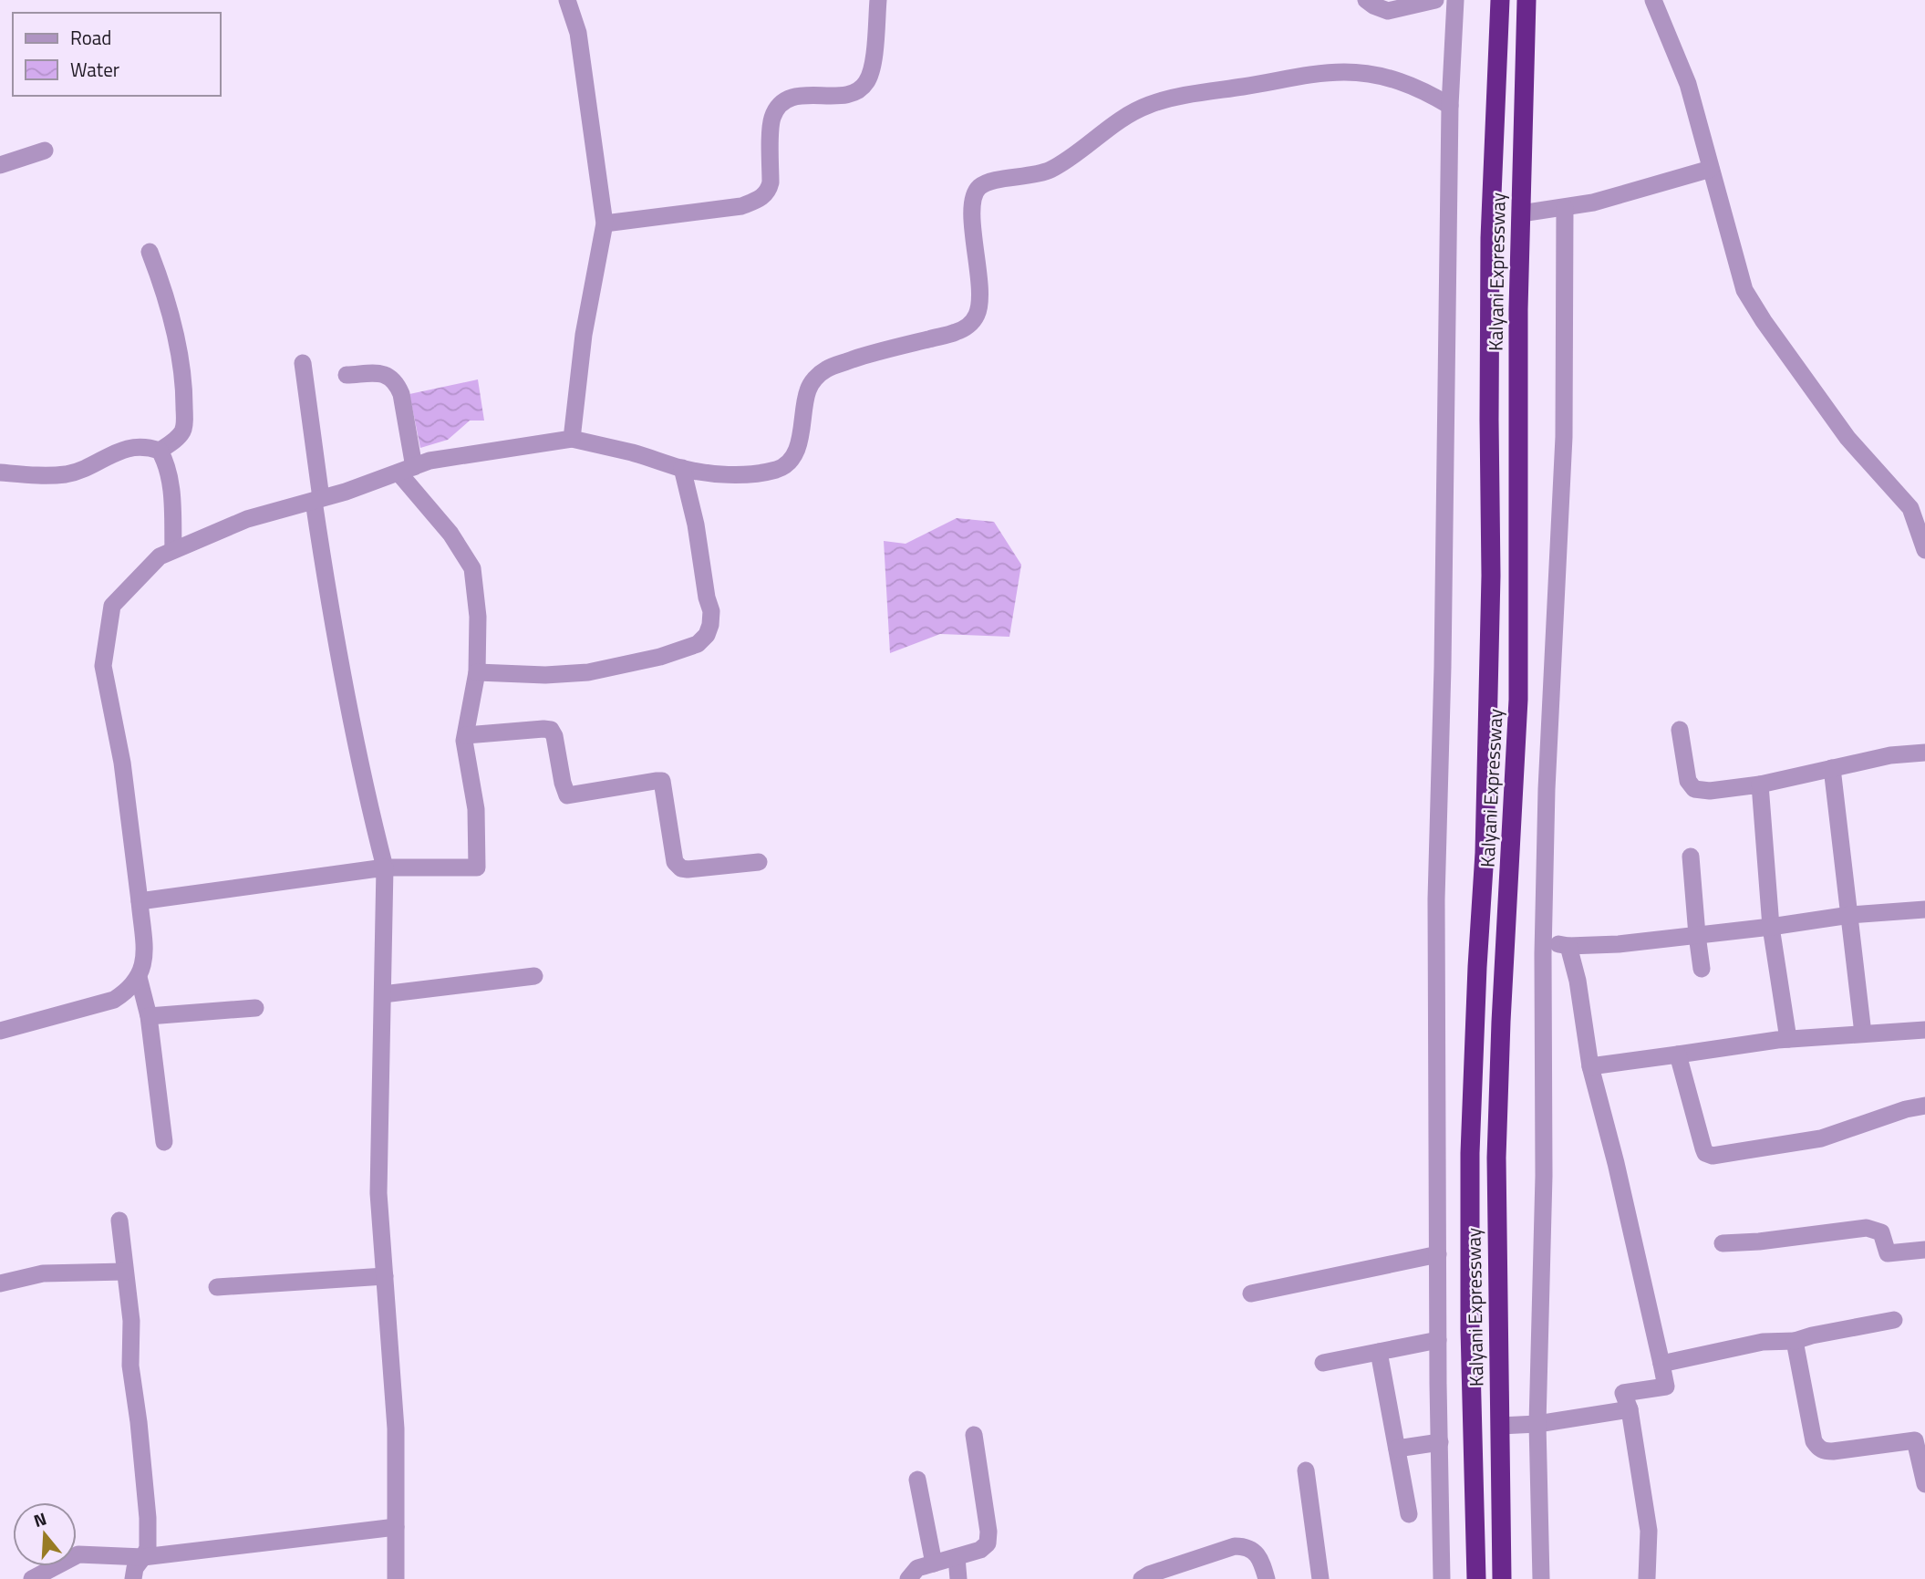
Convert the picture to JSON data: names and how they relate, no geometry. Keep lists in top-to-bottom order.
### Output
{
  "streets": {
    "highway": ["Kalyani Expressway"]
  },
  "legend": ["Road", "Water"],
  "north": "top"
}
